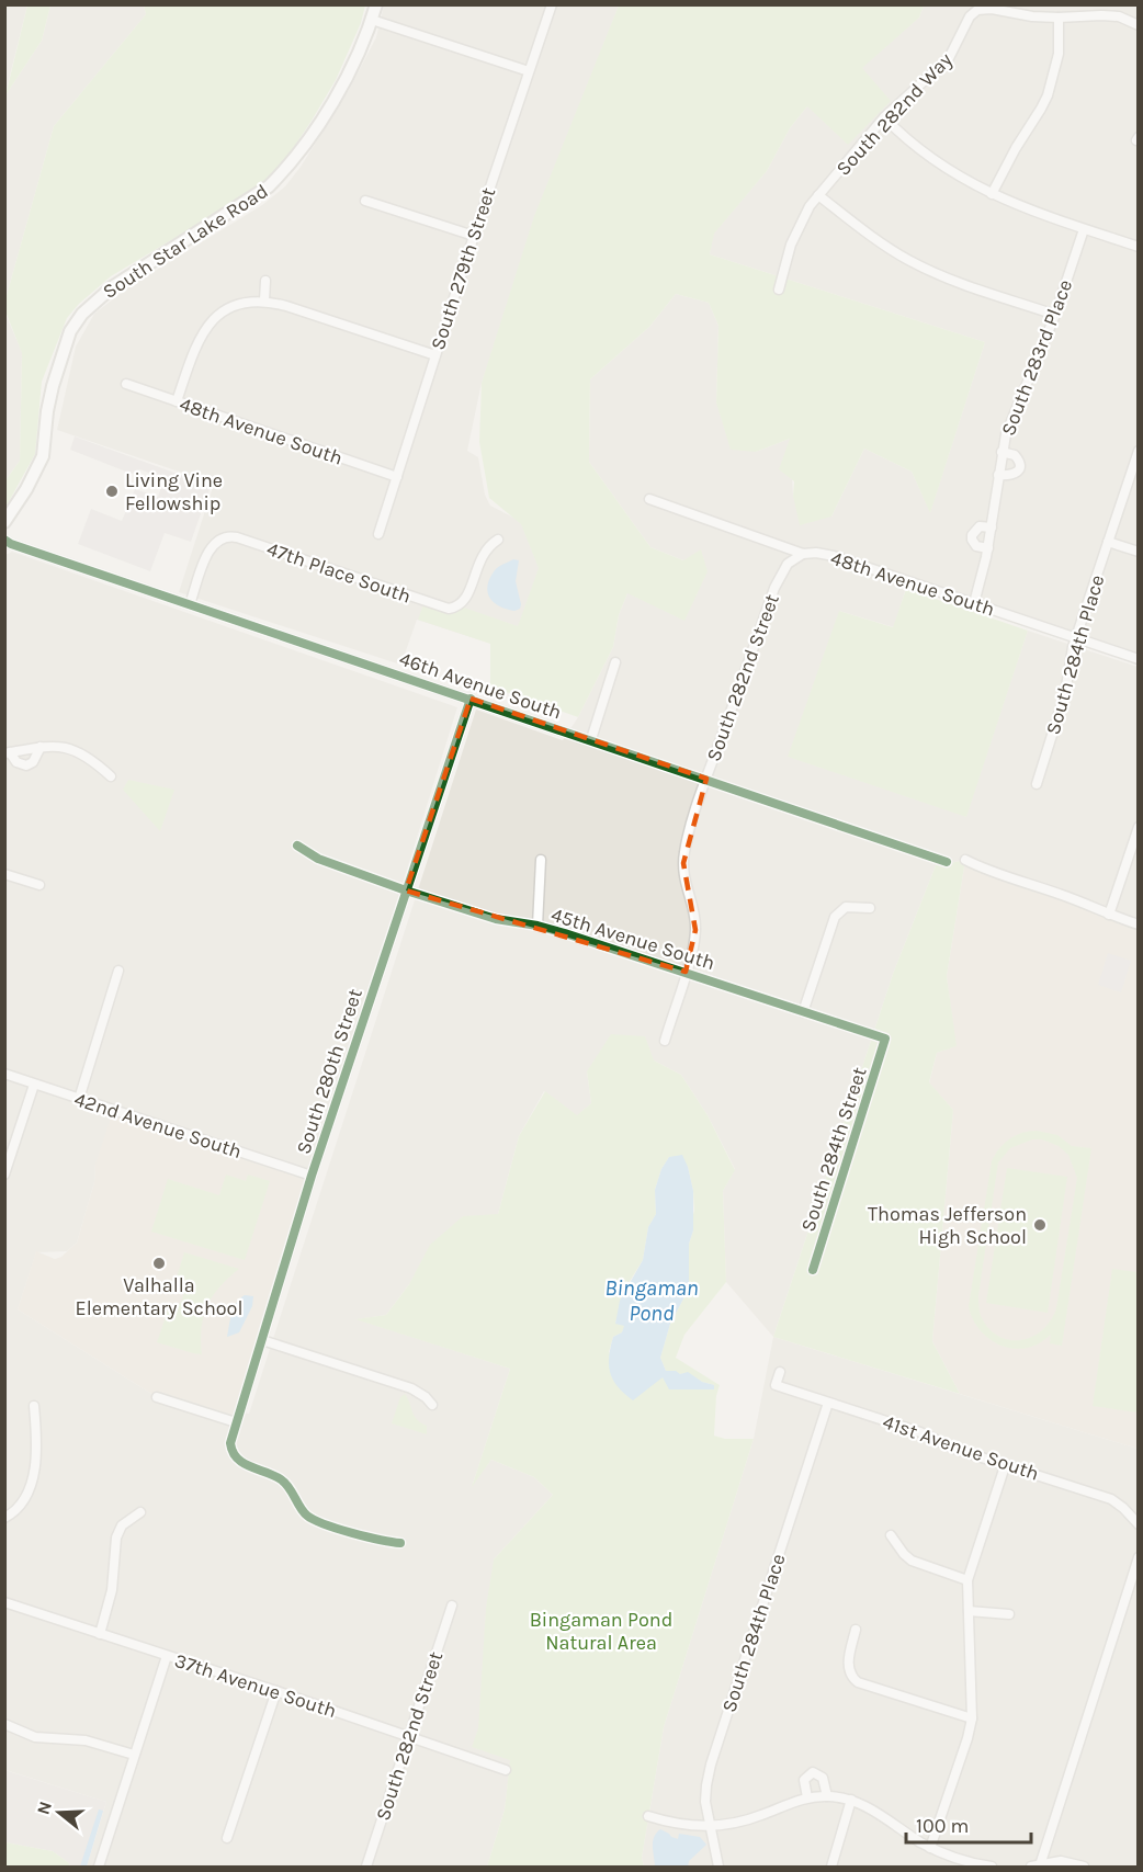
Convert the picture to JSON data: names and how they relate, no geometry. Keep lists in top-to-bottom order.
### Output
{
  "streets": {
    "street": [
      "South 282nd Way",
      "South Star Lake Road",
      "South 279th Street",
      "South 283rd Place",
      "48th Avenue South",
      "47th Place South",
      "South 284th Place",
      "South 282nd Street",
      "46th Avenue South",
      "45th Avenue South",
      "South 280th Street",
      "42nd Avenue South",
      "South 284th Street",
      "41st Avenue South",
      "37th Avenue South"
    ]
  },
  "crossings": [
    ["South 279th Street", "48th Avenue South"],
    ["South 283rd Place", "48th Avenue South"],
    ["48th Avenue South", "South 284th Place"],
    ["48th Avenue South", "South 282nd Street"],
    ["47th Place South", "46th Avenue South"],
    ["South 284th Place", "41st Avenue South"],
    ["South 282nd Street", "46th Avenue South"],
    ["South 282nd Street", "45th Avenue South"],
    ["South 282nd Street", "37th Avenue South"],
    ["46th Avenue South", "South 280th Street"],
    ["45th Avenue South", "South 280th Street"],
    ["45th Avenue South", "South 284th Street"],
    ["South 280th Street", "42nd Avenue South"]
  ],
  "water": ["Bingaman Pond"],
  "parks": ["Bingaman Pond Natural Area"],
  "places": ["Living Vine Fellowship", "Thomas Jefferson High School", "Valhalla Elementary School"],
  "scale_bar": "100 m",
  "north": "left"
}
